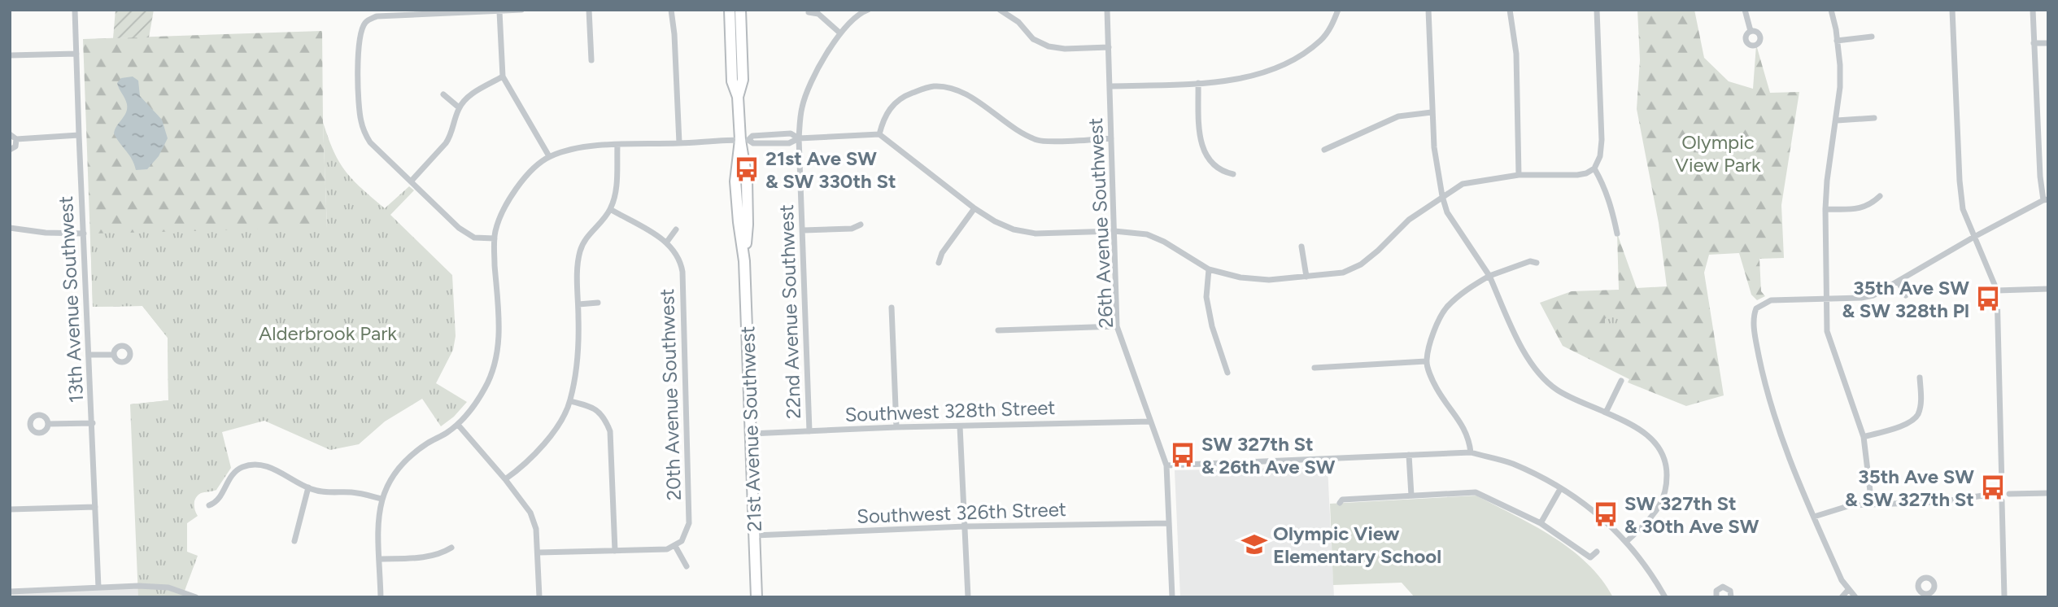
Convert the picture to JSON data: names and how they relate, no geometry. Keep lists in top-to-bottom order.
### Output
{
  "streets": {
    "main road": ["21st Avenue Southwest"],
    "street": [
      "26th Avenue Southwest",
      "13th Avenue Southwest",
      "22nd Avenue Southwest",
      "20th Avenue Southwest",
      "Southwest 328th Street",
      "Southwest 326th Street"
    ]
  },
  "crossings": [
    ["26th Avenue Southwest", "Southwest 328th Street"],
    ["26th Avenue Southwest", "Southwest 326th Street"],
    ["22nd Avenue Southwest", "Southwest 328th Street"],
    ["Southwest 328th Street", "21st Avenue Southwest"],
    ["21st Avenue Southwest", "Southwest 326th Street"]
  ],
  "parks": ["Olympic View Park", "Alderbrook Park"],
  "places": {
    "bus stop": [
      "21st Ave SW & SW 330th St",
      "35th Ave SW & SW 328th Pl",
      "SW 327th St & 26th Ave SW",
      "35th Ave SW & SW 327th St",
      "SW 327th St & 30th Ave SW"
    ],
    "school or university": ["Olympic View Elementary School"]
  }
}
